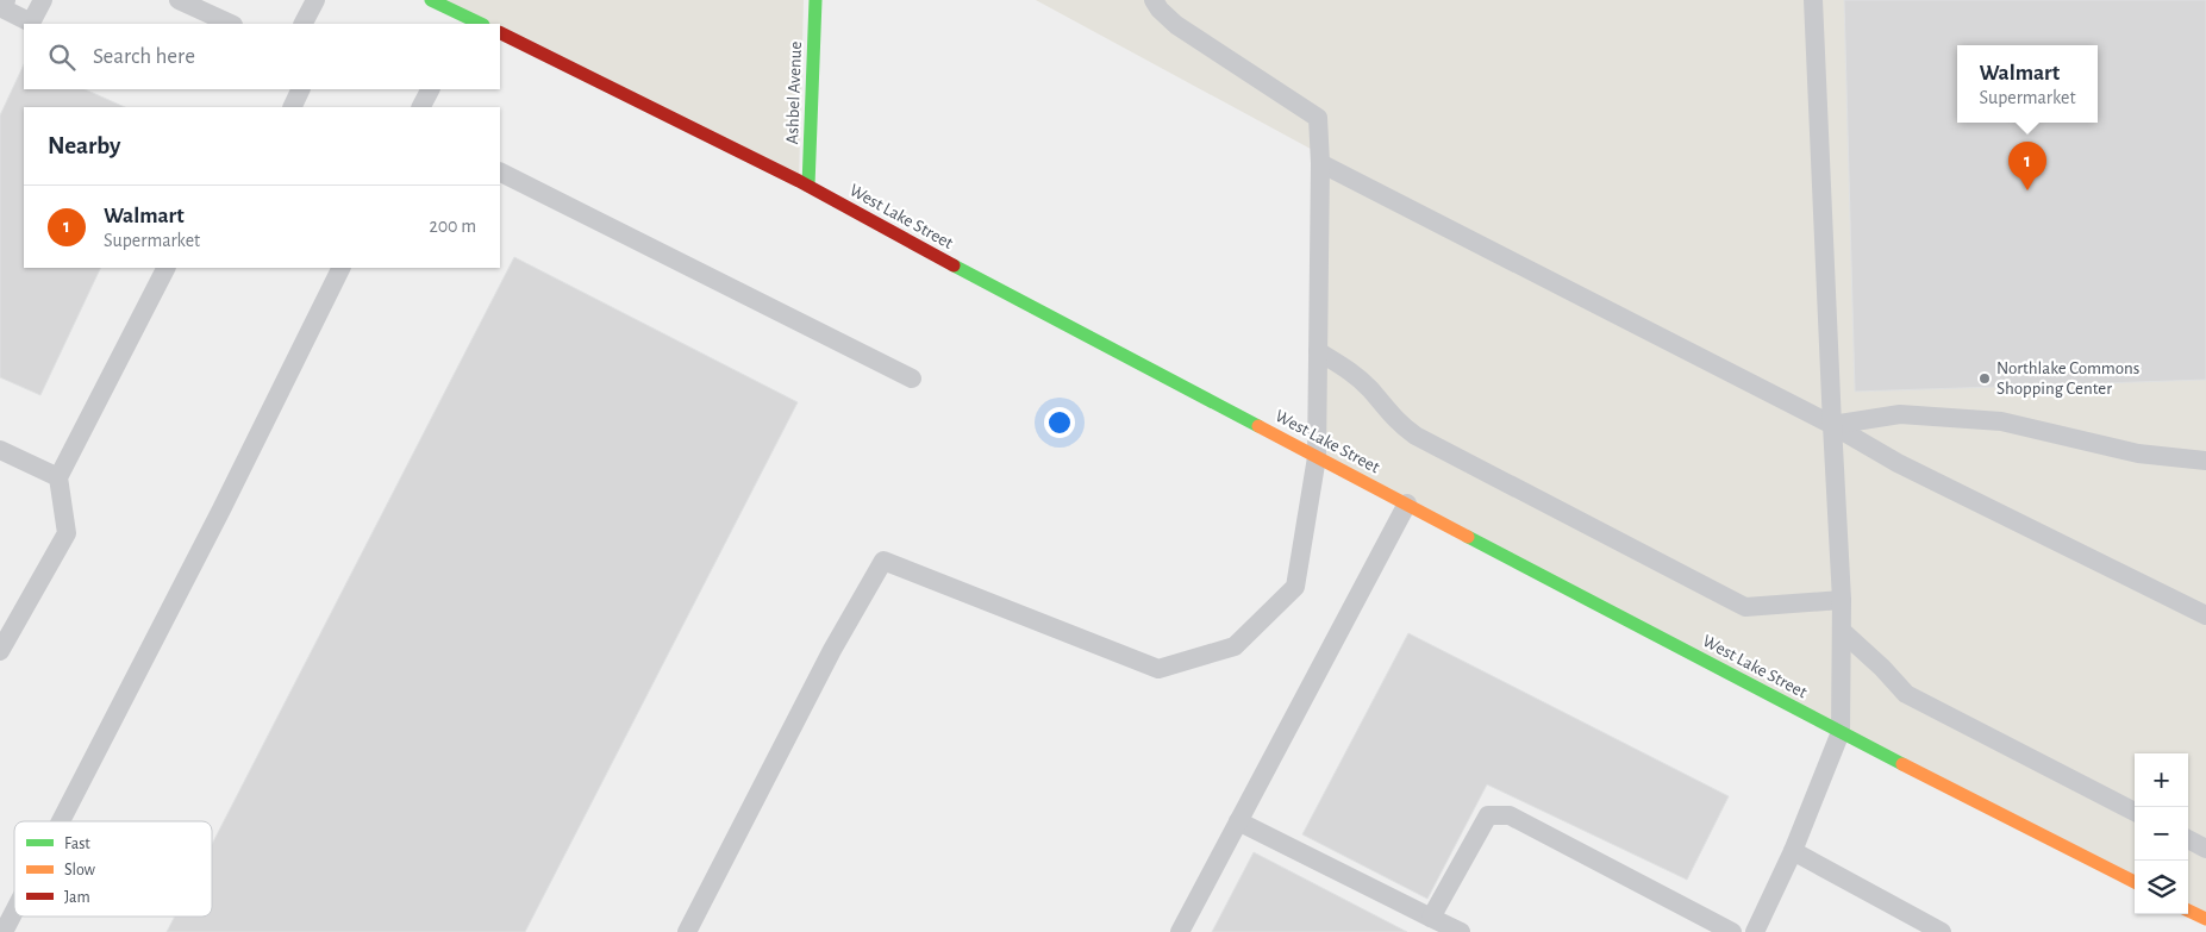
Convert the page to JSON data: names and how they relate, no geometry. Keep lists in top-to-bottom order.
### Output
{
  "streets": {
    "main road": ["Ashbel Avenue", "West Lake Street"]
  },
  "crossings": [
    ["Ashbel Avenue", "West Lake Street"]
  ],
  "places": ["Northlake Commons Shopping Center"],
  "legend": ["Fast", "Slow", "Jam"],
  "page": {
    "search": "Search here",
    "popup": ["Walmart", "Supermarket"],
    "heading": "Nearby",
    "pins": "1",
    "list": [
      {
        "mark": "1",
        "name": "Walmart",
        "note": "Supermarket",
        "value": "200 m"
      }
    ],
    "map_buttons": ["+", "−"]
  }
}
